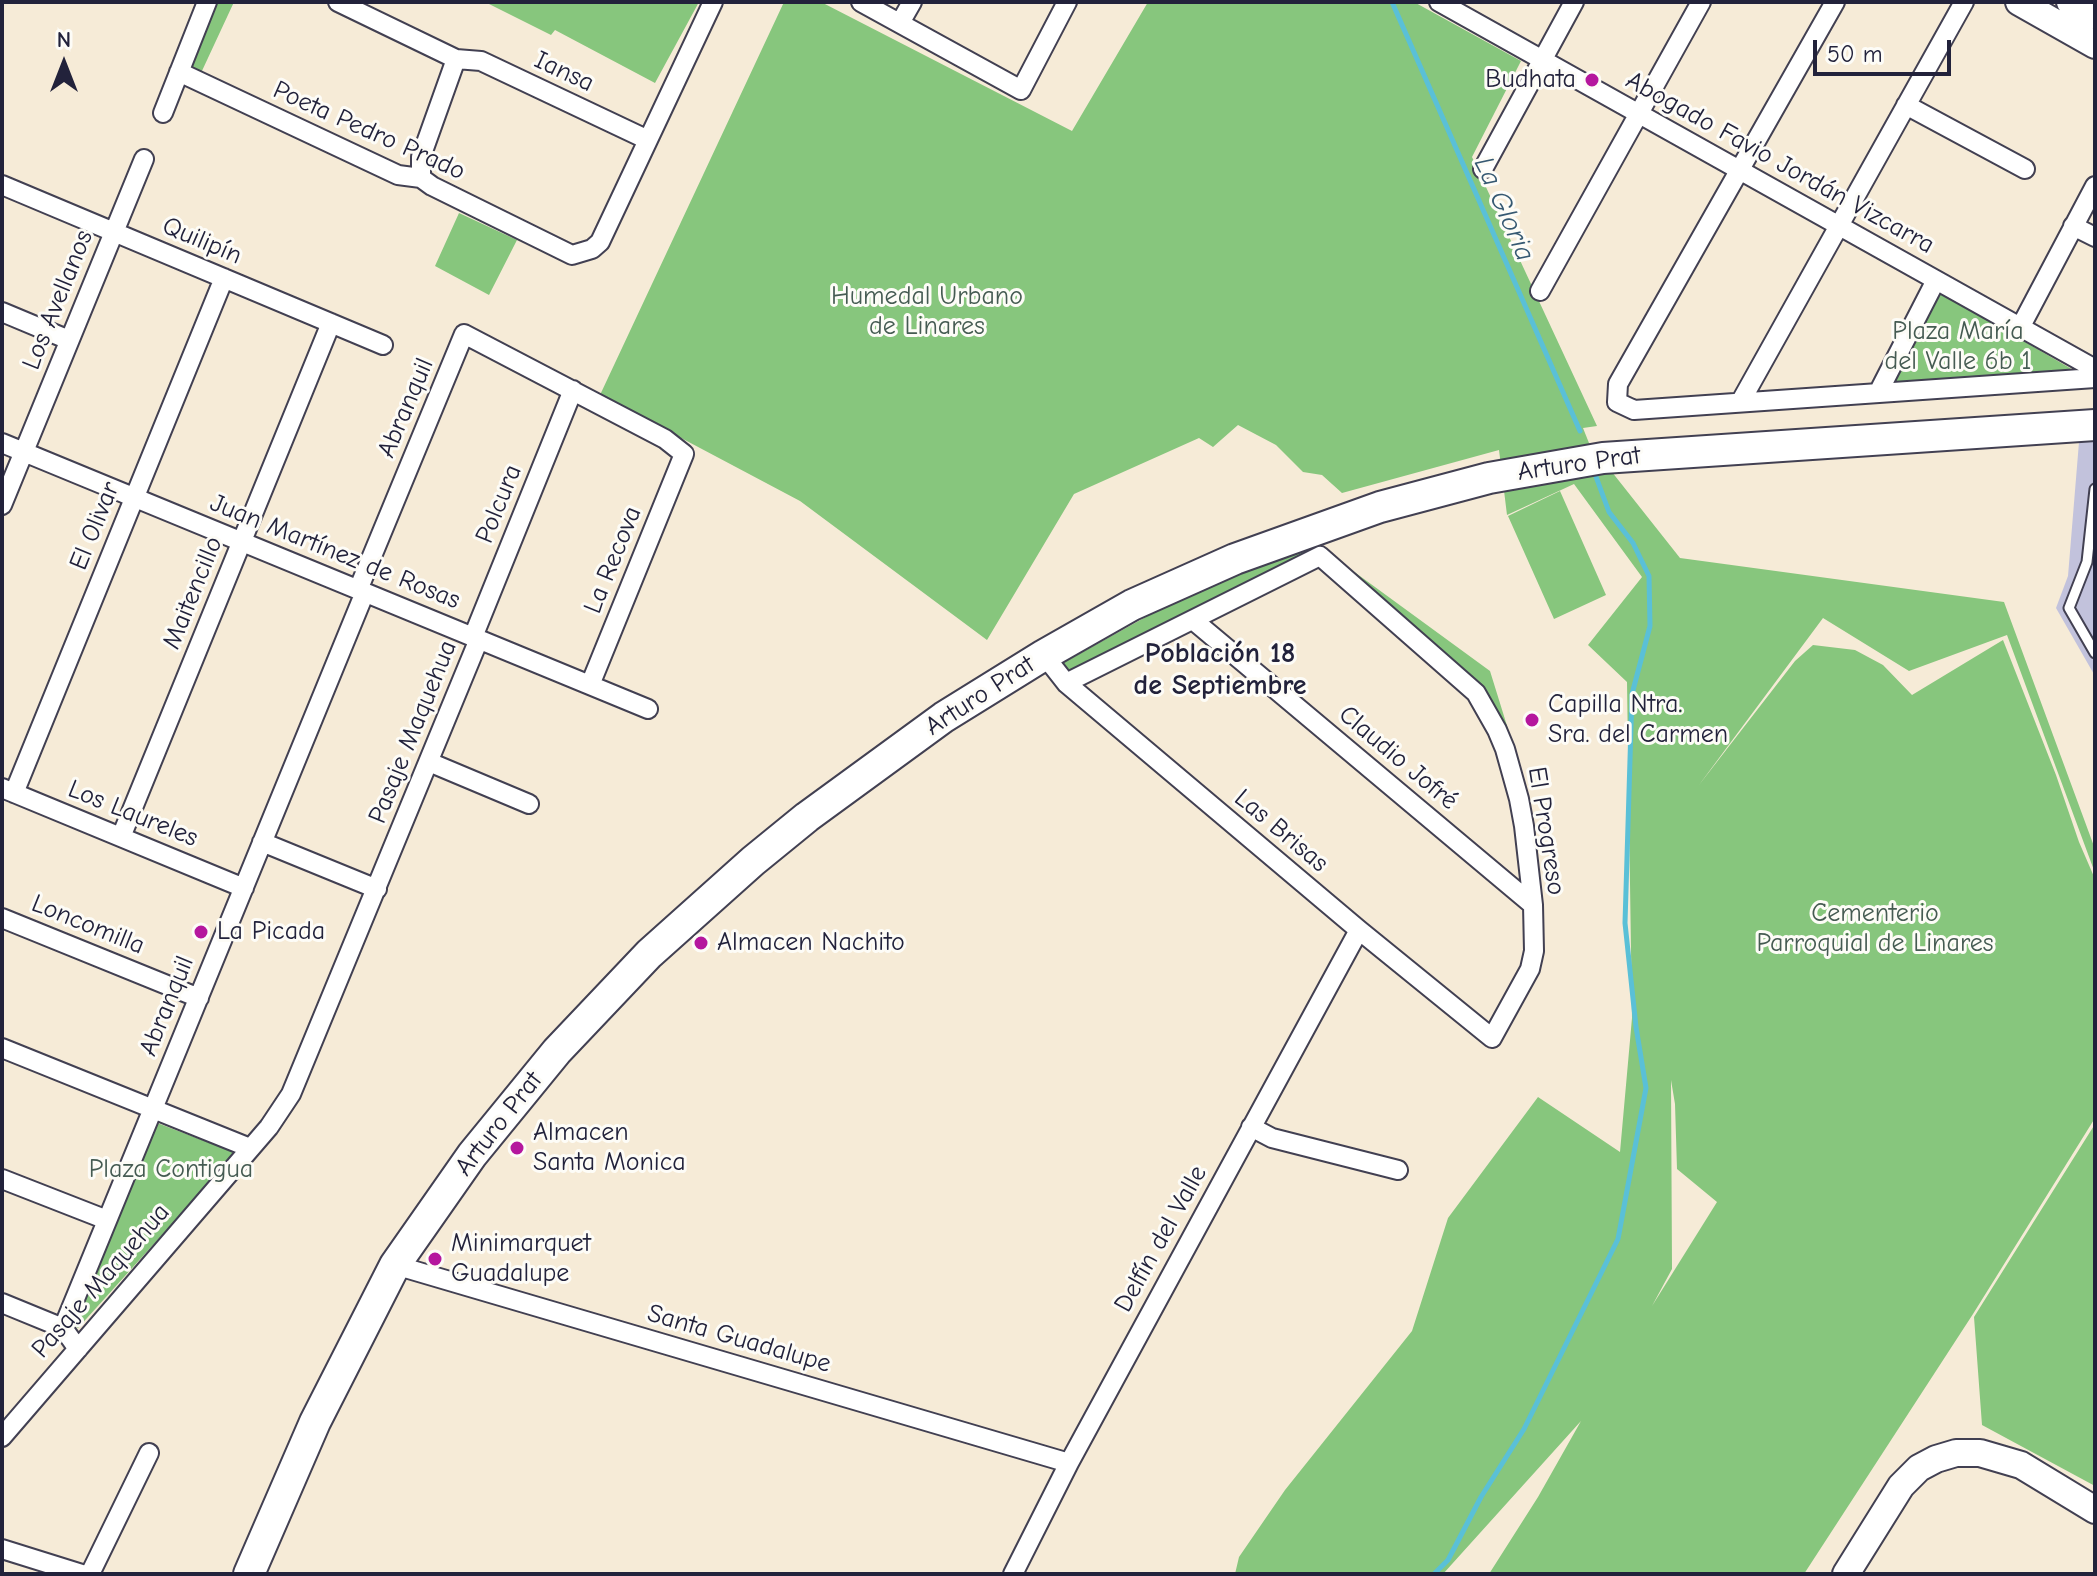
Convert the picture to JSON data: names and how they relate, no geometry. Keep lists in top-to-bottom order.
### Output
{
  "streets": {
    "main road": ["Arturo Prat"],
    "street": [
      "Iansa",
      "Poeta Pedro Prado",
      "Abogado Favio Jordán Vizcarra",
      "Quilipín",
      "Los Avellanos",
      "Abranquil",
      "Polcura",
      "El Olivar",
      "Juan Martínez de Rosas",
      "La Recova",
      "Maitencillo",
      "Pasaje Maquehua",
      "Claudio Jofré",
      "Los Laureles",
      "Las Brisas",
      "El Progreso",
      "Loncomilla",
      "Delfín del Valle",
      "Santa Guadalupe"
    ]
  },
  "crossings": [
    ["Iansa", "Poeta Pedro Prado"],
    ["Quilipín", "Los Avellanos"],
    ["Quilipín", "El Olivar"],
    ["Quilipín", "Maitencillo"],
    ["Los Avellanos", "Juan Martínez de Rosas"],
    ["Abranquil", "Polcura"],
    ["Abranquil", "Juan Martínez de Rosas"],
    ["Abranquil", "La Recova"],
    ["Abranquil", "Los Laureles"],
    ["Abranquil", "Loncomilla"],
    ["Arturo Prat", "Claudio Jofré"],
    ["Arturo Prat", "Las Brisas"],
    ["Arturo Prat", "El Progreso"],
    ["Arturo Prat", "Santa Guadalupe"],
    ["Polcura", "Juan Martínez de Rosas"],
    ["Polcura", "La Recova"],
    ["Polcura", "Pasaje Maquehua"],
    ["El Olivar", "Juan Martínez de Rosas"],
    ["El Olivar", "Los Laureles"],
    ["Juan Martínez de Rosas", "La Recova"],
    ["Juan Martínez de Rosas", "Maitencillo"],
    ["Juan Martínez de Rosas", "Pasaje Maquehua"],
    ["Maitencillo", "Los Laureles"],
    ["Claudio Jofré", "El Progreso"],
    ["Las Brisas", "El Progreso"],
    ["Las Brisas", "Delfín del Valle"],
    ["Delfín del Valle", "Santa Guadalupe"]
  ],
  "districts": ["Población 18 de Septiembre"],
  "water": ["La Gloria"],
  "parks": [
    "Humedal Urbano de Linares",
    "Plaza María del Valle 6b 1",
    "Cementerio Parroquial de Linares",
    "Plaza Contigua"
  ],
  "places": [
    "Budhata",
    "Capilla Ntra. Sra. del Carmen",
    "La Picada",
    "Almacen Nachito",
    "Almacen Santa Monica",
    "Minimarquet Guadalupe"
  ],
  "scale_bar": "50 m",
  "north": "top"
}
